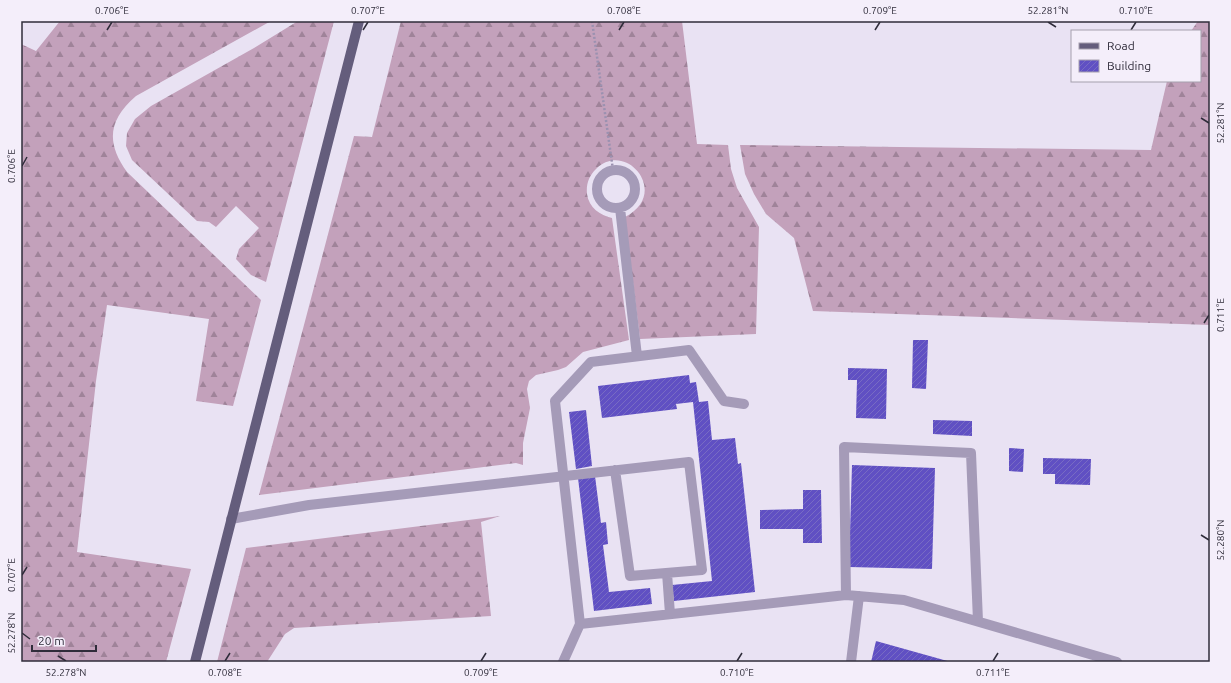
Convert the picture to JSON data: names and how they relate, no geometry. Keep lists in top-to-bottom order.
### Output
{
  "legend": ["Road", "Building"],
  "scale_bar": "20 m",
  "coordinates": [
    "0.706°E",
    "0.707°E",
    "0.708°E",
    "0.709°E",
    "52.281°N",
    "0.710°E",
    "0.711°E",
    "52.280°N",
    "52.278°N"
  ]
}
